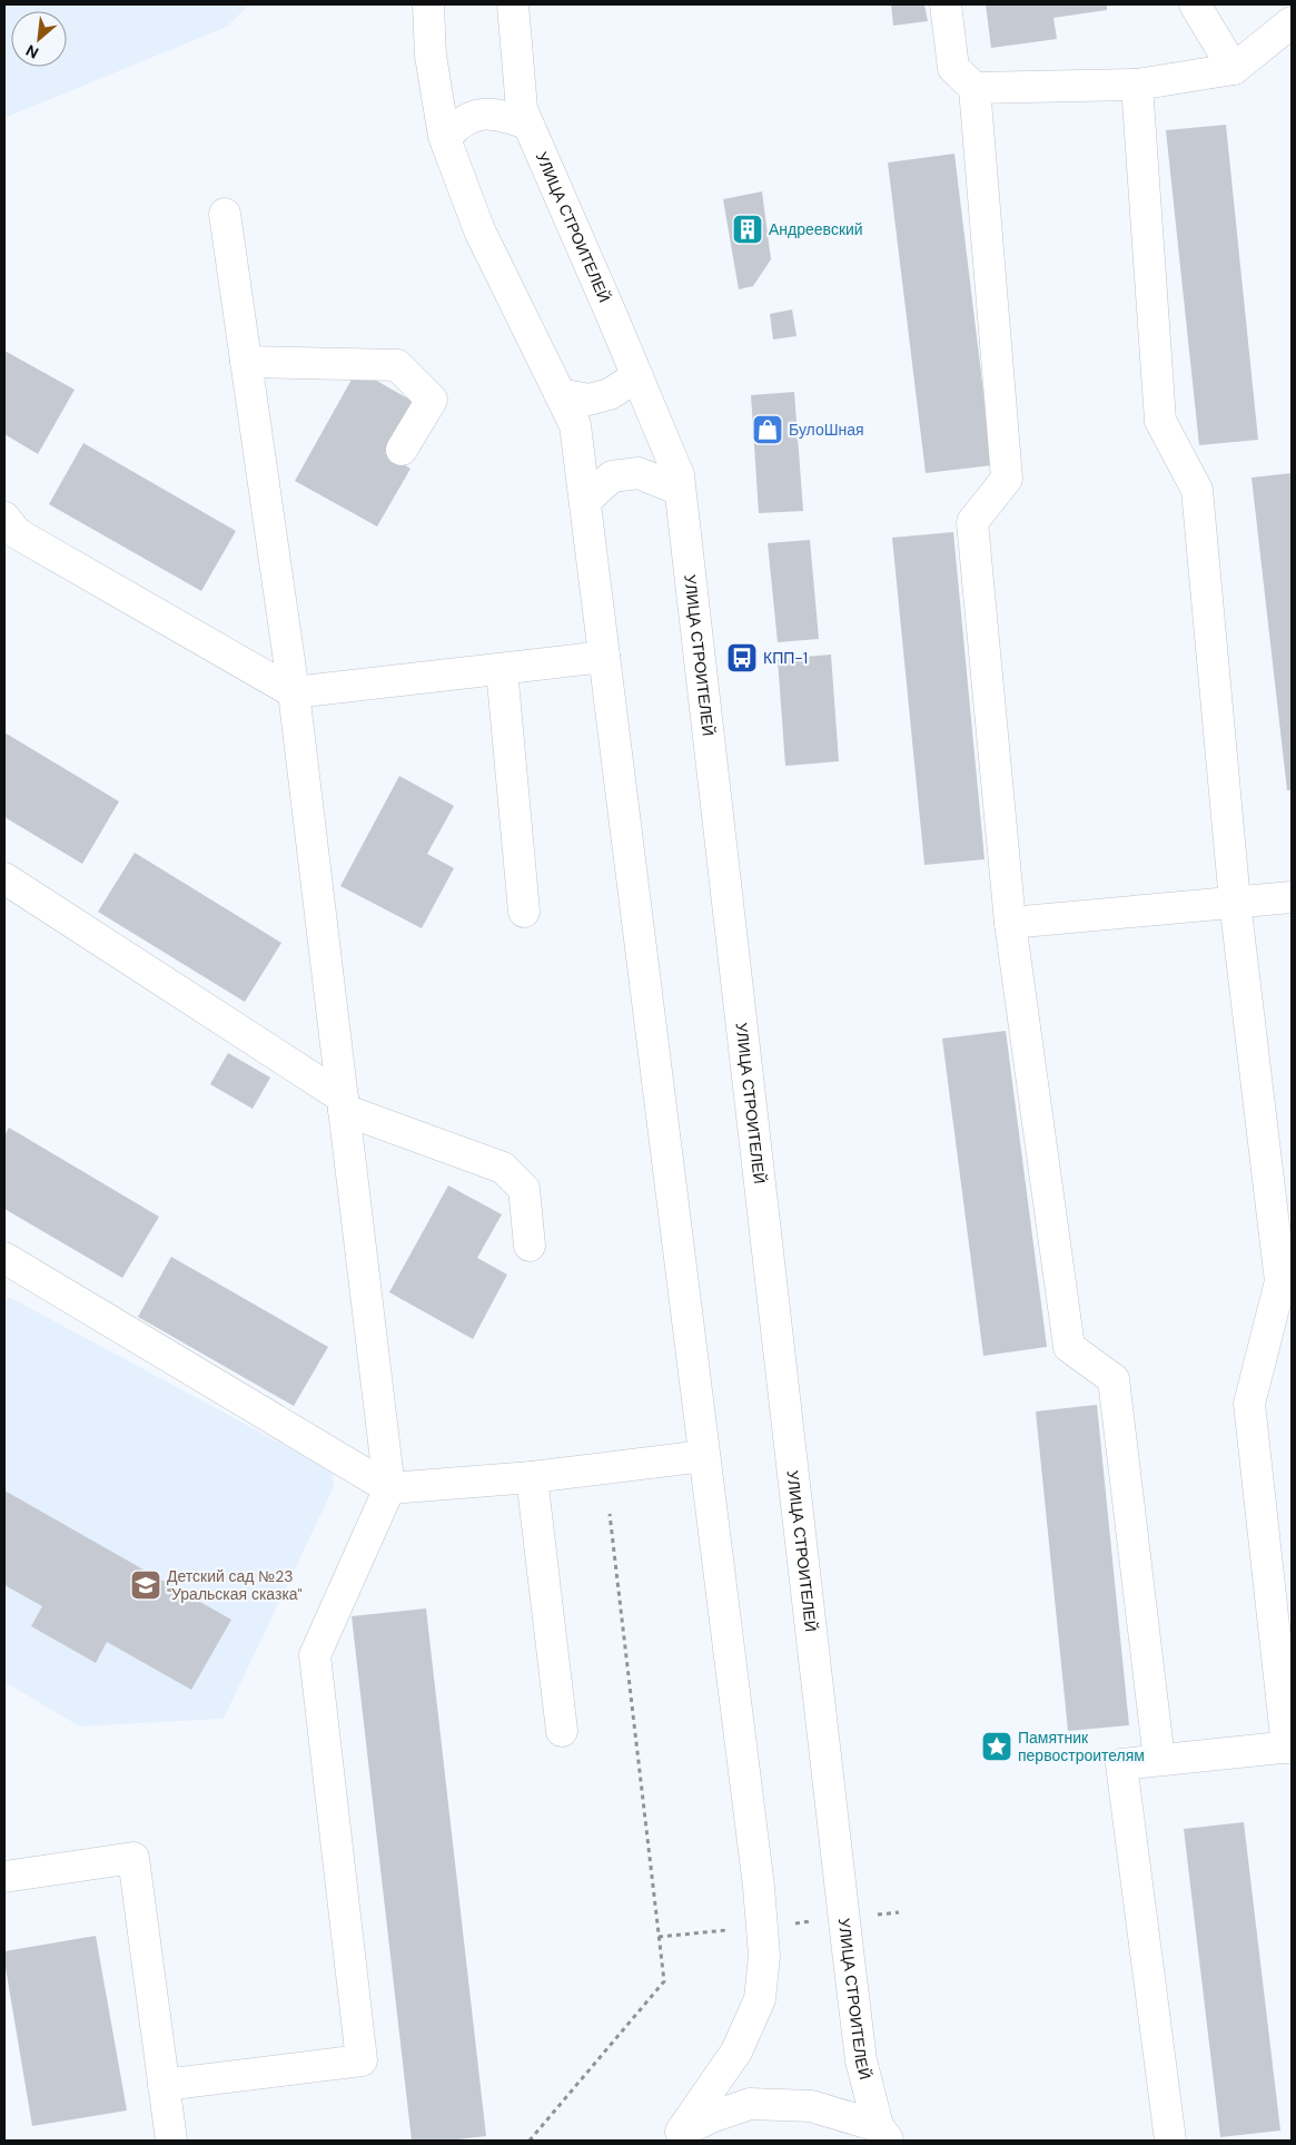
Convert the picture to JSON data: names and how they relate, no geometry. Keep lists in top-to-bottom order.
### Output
{
  "streets": {
    "main road": ["УЛИЦА СТРОИТЕЛЕЙ"]
  },
  "places": {
    "building": ["Андреевский"],
    "shop": ["БулоШная"],
    "bus stop": ["КПП-1"],
    "school or university": ["Детский сад №23 \"Уральская сказка\""],
    "place": ["Памятник первостроителям"]
  },
  "north": "bottom left"
}
